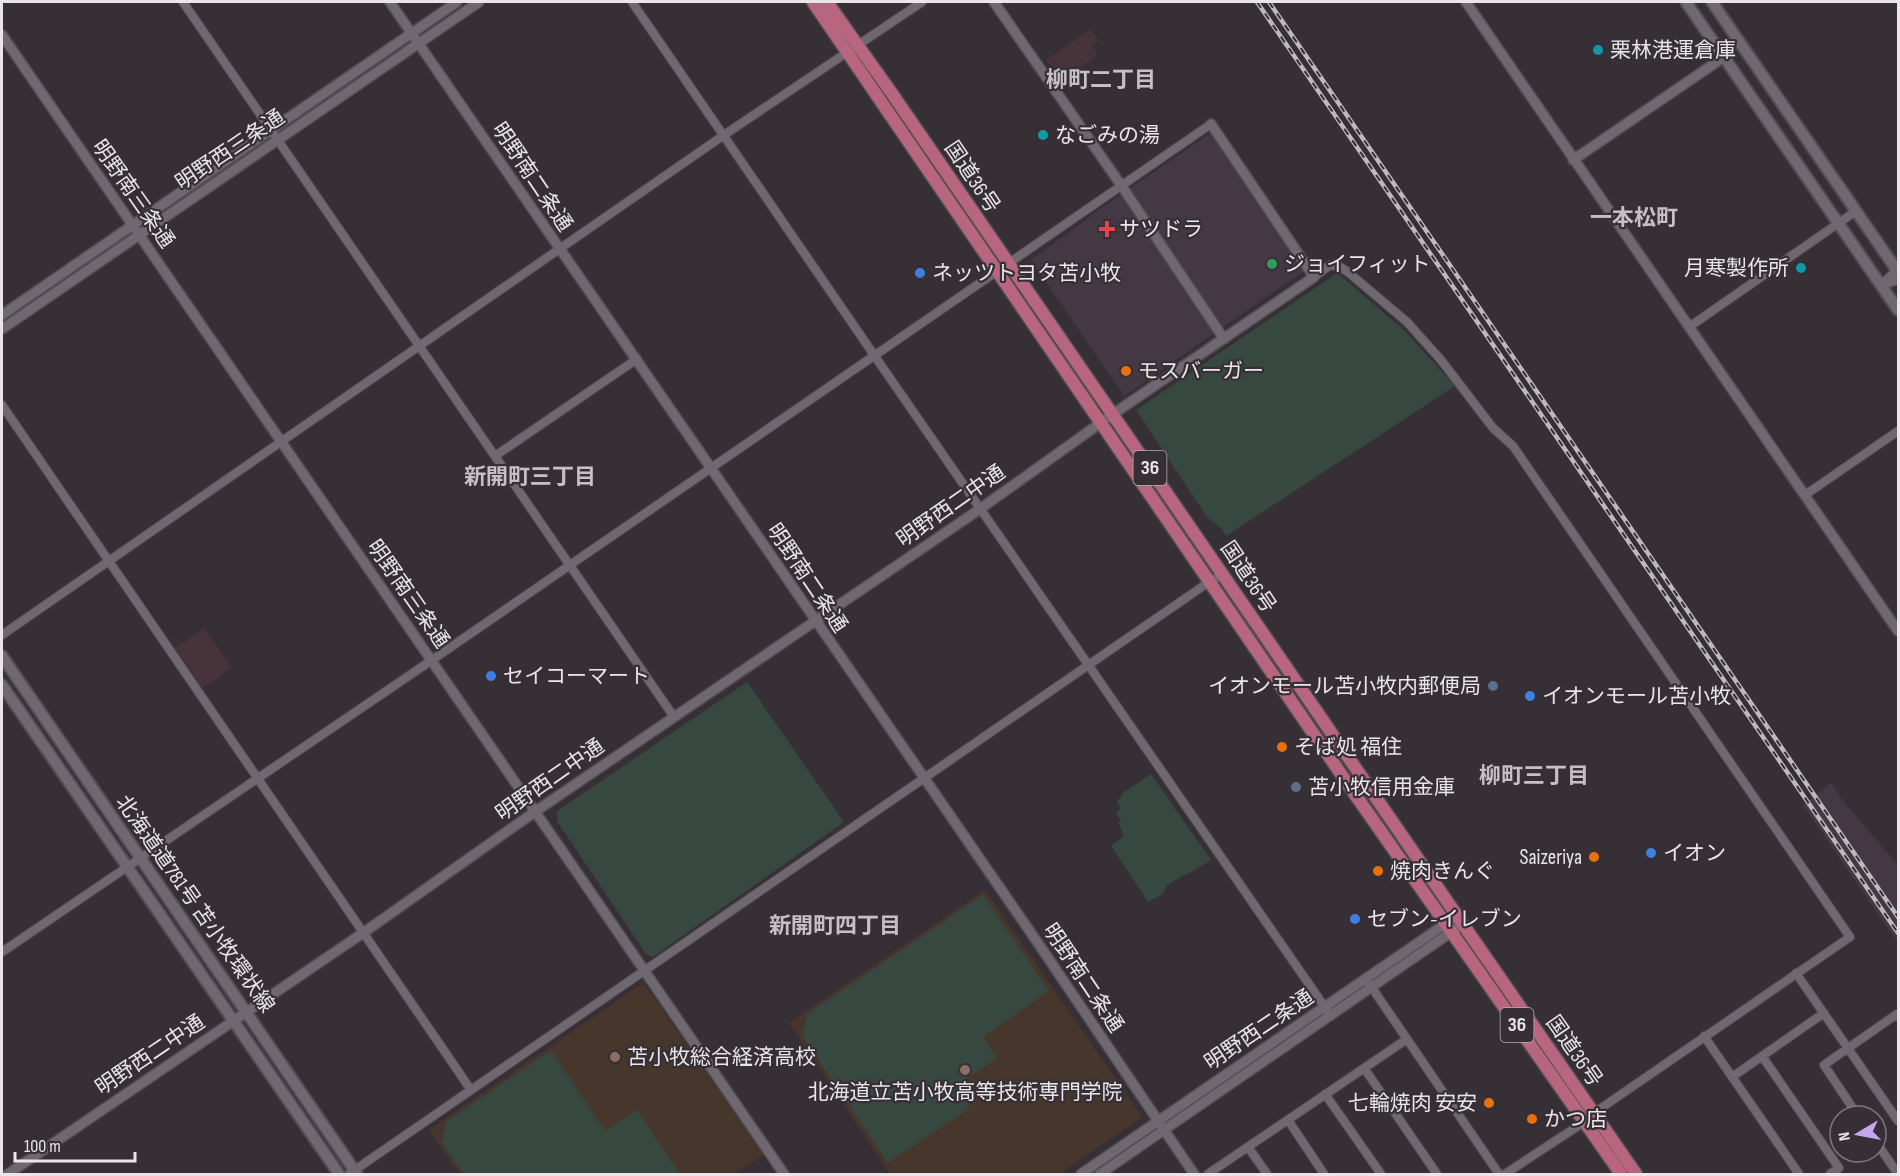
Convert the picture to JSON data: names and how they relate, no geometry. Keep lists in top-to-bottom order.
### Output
{
  "streets": {
    "highway": ["国道36号", "36"],
    "main road": ["北海道道781号 苫小牧環状線"],
    "street": [
      "明野西三条通",
      "明野南二条通",
      "明野南三条通",
      "明野西二中通",
      "明野西二条通"
    ]
  },
  "crossings": [
    ["明野西三条通", "明野南二条通"],
    ["明野西三条通", "明野南三条通"],
    ["明野南二条通", "明野西二中通"],
    ["明野南二条通", "明野西二条通"],
    ["国道36号", "明野西二中通"],
    ["国道36号", "明野西二条通"],
    ["明野南三条通", "明野西二中通"],
    ["明野西二中通", "北海道道781号 苫小牧環状線"]
  ],
  "districts": [
    "柳町二丁目",
    "一本松町",
    "新開町三丁目",
    "柳町三丁目",
    "新開町四丁目"
  ],
  "places": {
    "other": [
      "栗林港運倉庫",
      "なごみの湯",
      "ジョイフィット",
      "月寒製作所",
      "ネッツトヨタ苫小牧",
      "モスバーガー",
      "セイコーマート",
      "イオンモール苫小牧内郵便局",
      "イオンモール苫小牧",
      "そば処 福住",
      "苫小牧信用金庫",
      "イオン",
      "Saizeriya",
      "焼肉きんぐ",
      "セブン-イレブン",
      "苫小牧総合経済高校",
      "北海道立苫小牧高等技術専門学院",
      "七輪焼肉 安安",
      "かつ店"
    ],
    "health": ["サツドラ"]
  },
  "scale_bar": "100 m",
  "north": "left"
}
